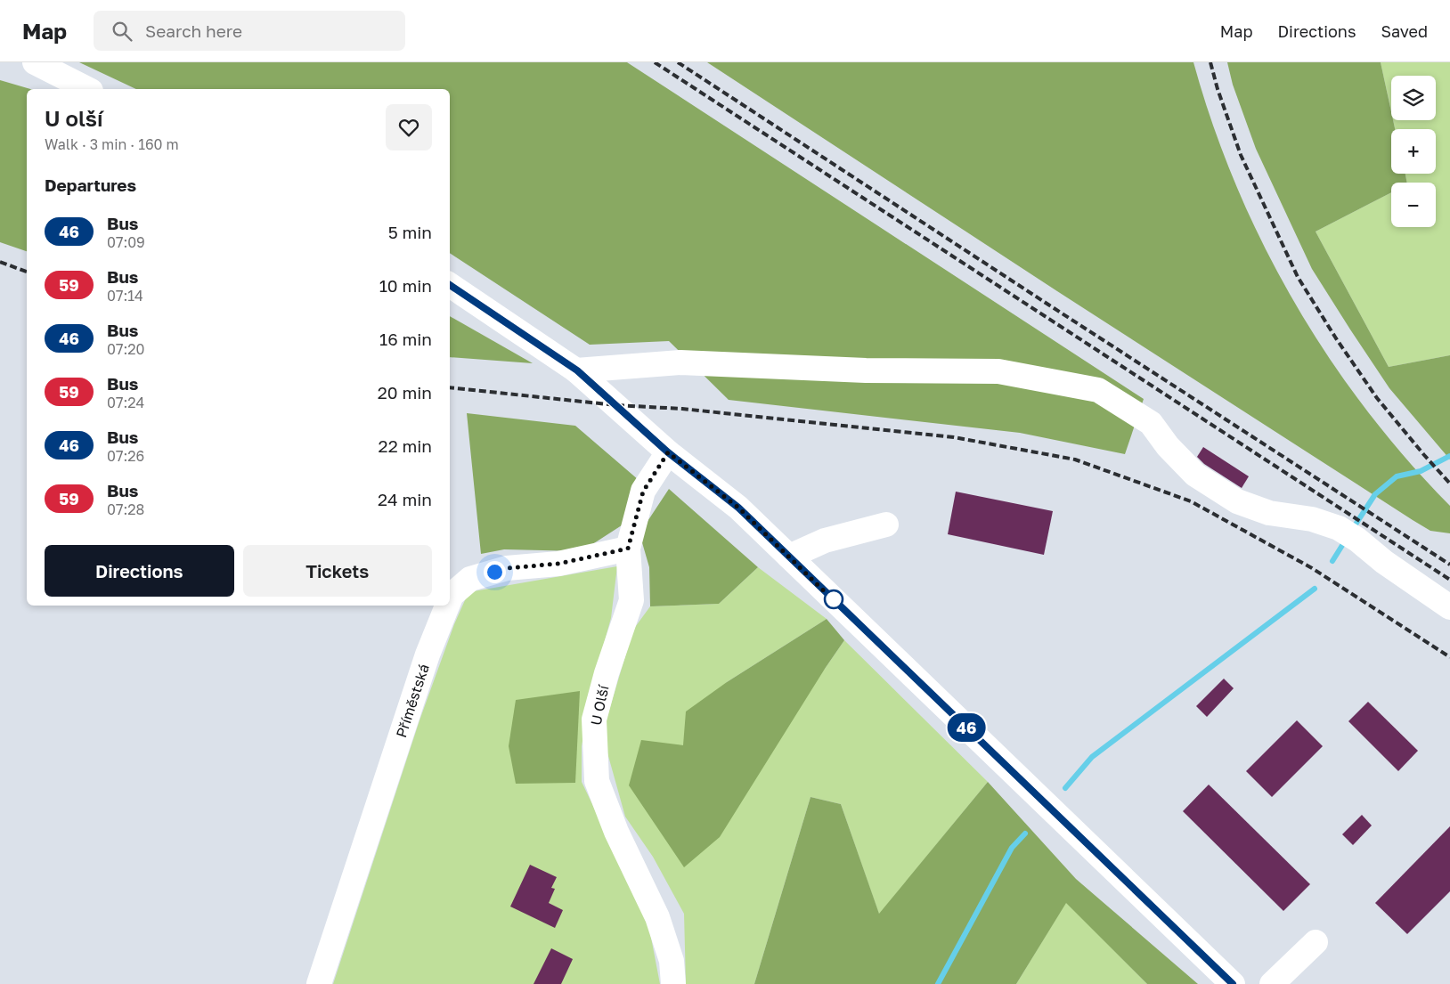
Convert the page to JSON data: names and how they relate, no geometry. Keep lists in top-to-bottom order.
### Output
{
  "streets": {
    "street": ["Příměstská", "U Olší"]
  },
  "crossings": [
    ["Příměstská", "U Olší"]
  ],
  "lines": ["bus line 46"],
  "page": {
    "header": "Map",
    "search": "Search here",
    "nav": ["Map", "Directions", "Saved"],
    "on_map": "46",
    "map_buttons": ["+", "−"],
    "heading": [
      ["U olší", "Walk · 3 min · 160 m"],
      "Departures"
    ],
    "list": [
      {
        "mark": "46",
        "name": "Bus",
        "note": "07:09",
        "value": "5 min"
      },
      {
        "mark": "59",
        "name": "Bus",
        "note": "07:14",
        "value": "10 min"
      },
      {
        "mark": "46",
        "name": "Bus",
        "note": "07:20",
        "value": "16 min"
      },
      {
        "mark": "59",
        "name": "Bus",
        "note": "07:24",
        "value": "20 min"
      },
      {
        "mark": "46",
        "name": "Bus",
        "note": "07:26",
        "value": "22 min"
      },
      {
        "mark": "59",
        "name": "Bus",
        "note": "07:28",
        "value": "24 min"
      }
    ],
    "buttons": ["Directions", "Tickets"]
  }
}
